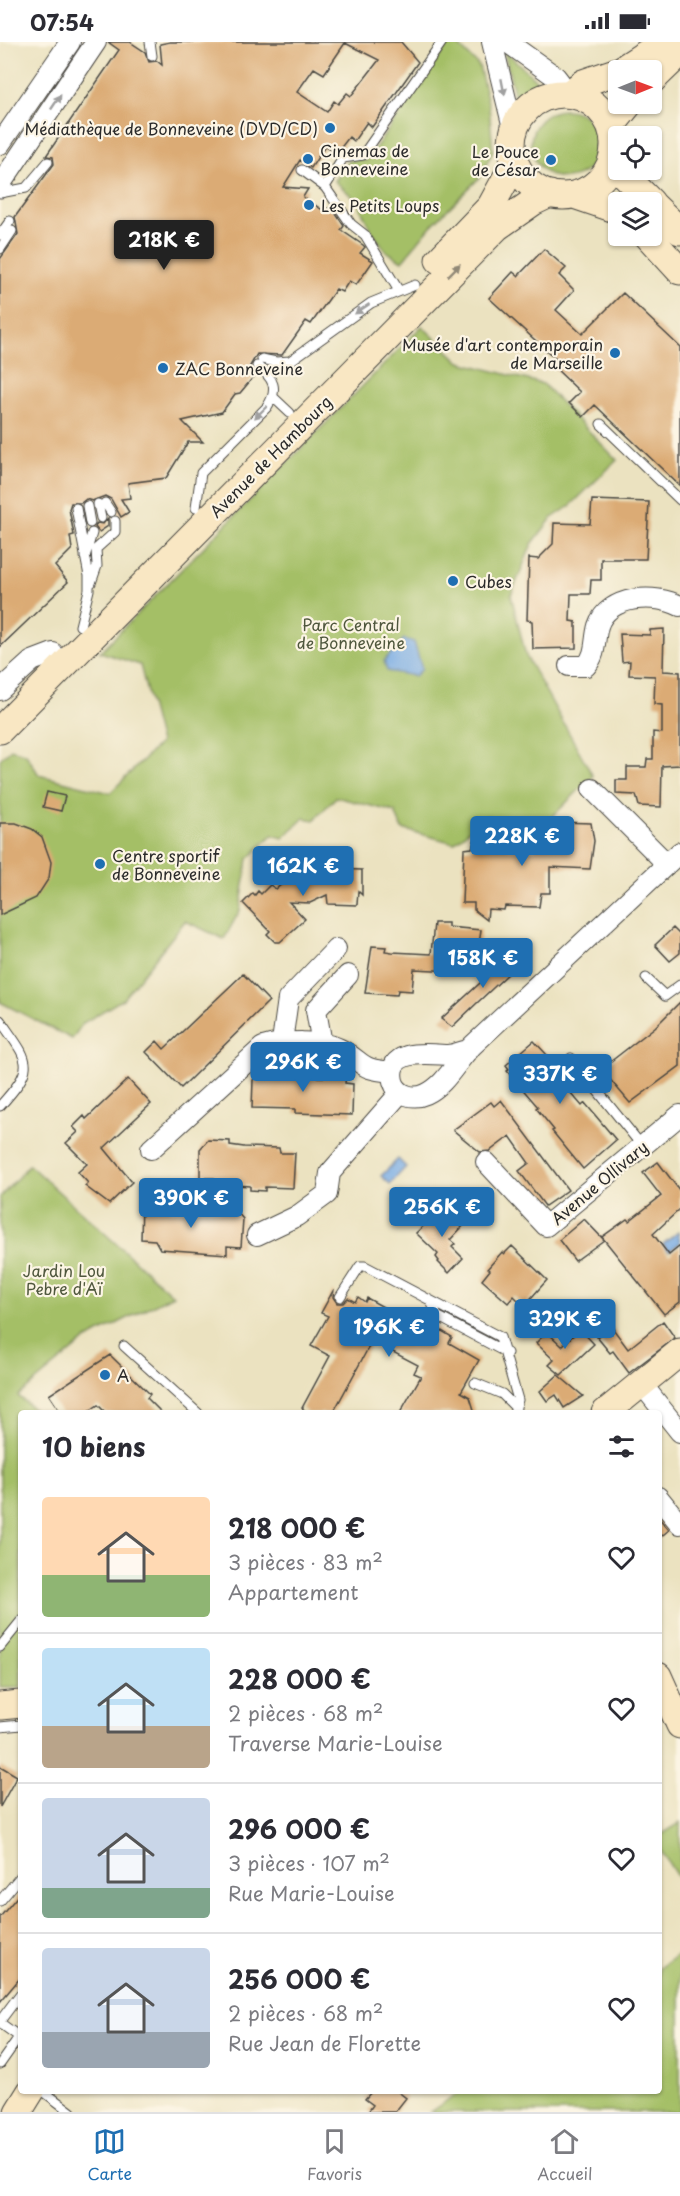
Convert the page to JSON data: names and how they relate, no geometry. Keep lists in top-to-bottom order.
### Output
{
  "streets": {
    "street": ["Avenue de Hambourg", "Avenue Ollivary"]
  },
  "parks": ["Parc Central de Bonneveine", "Jardin Lou Pebre d'Aï"],
  "places": [
    "Médiathèque de Bonneveine (DVD/CD)",
    "Cinemas de Bonneveine",
    "Le Pouce de César",
    "Les Petits Loups",
    "Musée d'art contemporain de Marseille",
    "ZAC Bonneveine",
    "Cubes",
    "Centre sportif de Bonneveine",
    "A"
  ],
  "north": "right",
  "page": {
    "status": "07:54",
    "price": [
      "218K €",
      "228K €",
      "162K €",
      "158K €",
      "296K €",
      "337K €",
      "390K €",
      "256K €",
      "329K €",
      "196K €"
    ],
    "heading": "10 biens",
    "list": [
      {
        "name": "218 000 €",
        "note": "3 pièces · 83 m² · Appartement"
      },
      {
        "name": "228 000 €",
        "note": "2 pièces · 68 m² · Traverse Marie-Louise"
      },
      {
        "name": "296 000 €",
        "note": "3 pièces · 107 m² · Rue Marie-Louise"
      },
      {
        "name": "256 000 €",
        "note": "2 pièces · 68 m² · Rue Jean de Florette"
      }
    ],
    "tabs": ["Carte", "Favoris", "Accueil"]
  }
}
